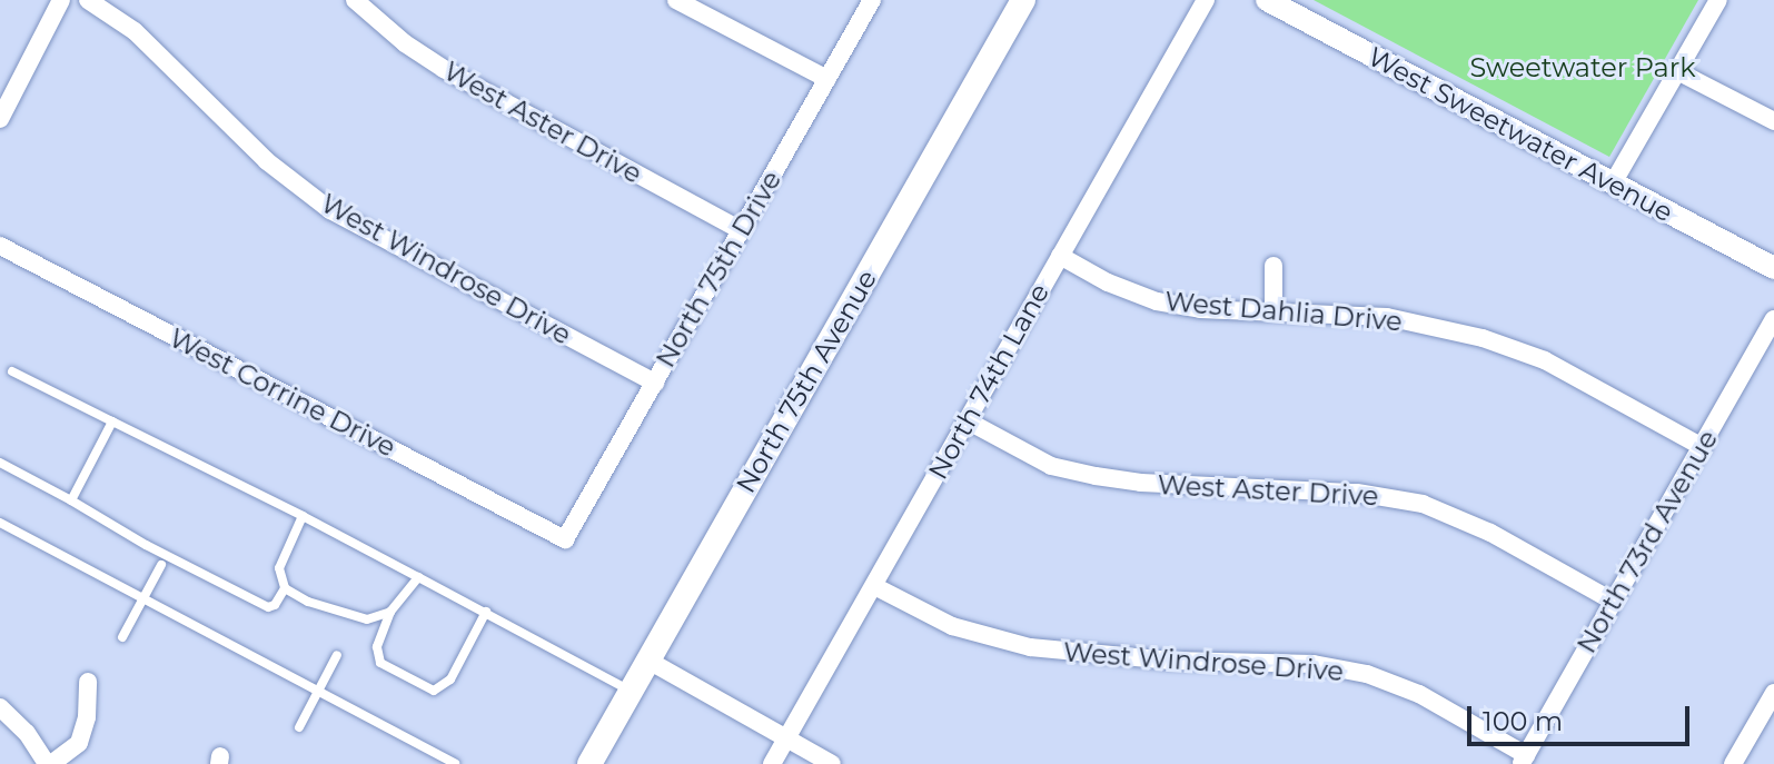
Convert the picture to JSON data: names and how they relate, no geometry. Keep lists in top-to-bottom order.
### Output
{
  "streets": {
    "main road": ["North 75th Avenue"],
    "street": [
      "West Aster Drive",
      "West Sweetwater Avenue",
      "West Windrose Drive",
      "North 75th Drive",
      "West Dahlia Drive",
      "North 74th Lane",
      "West Corrine Drive",
      "North 73rd Avenue"
    ]
  },
  "crossings": [
    ["West Aster Drive", "North 75th Drive"],
    ["West Aster Drive", "North 74th Lane"],
    ["West Aster Drive", "North 73rd Avenue"],
    ["West Windrose Drive", "North 75th Drive"],
    ["West Windrose Drive", "North 74th Lane"],
    ["West Windrose Drive", "North 73rd Avenue"],
    ["North 75th Drive", "West Corrine Drive"],
    ["West Dahlia Drive", "North 74th Lane"],
    ["West Dahlia Drive", "North 73rd Avenue"]
  ],
  "parks": ["Sweetwater Park"],
  "scale_bar": "100 m"
}
